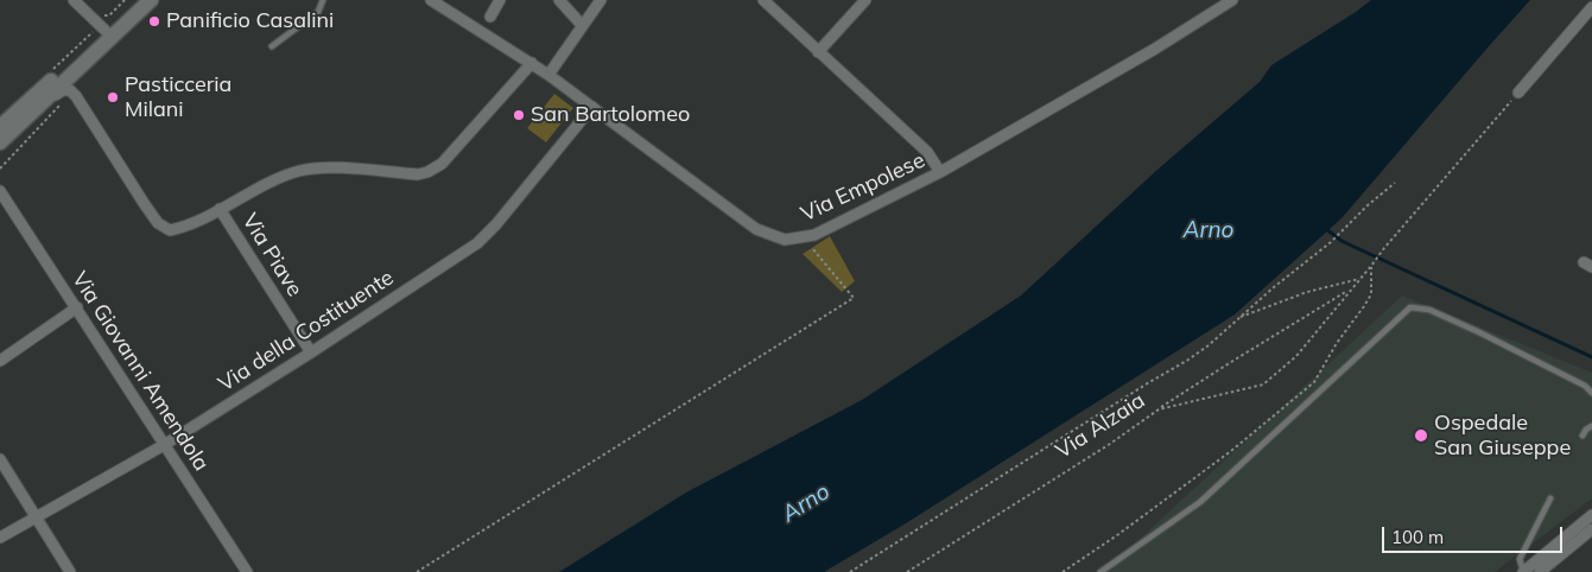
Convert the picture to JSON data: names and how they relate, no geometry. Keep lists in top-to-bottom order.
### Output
{
  "streets": {
    "street": [
      "Via Empolese",
      "Via Piave",
      "Via della Costituente",
      "Via Giovanni Amendola"
    ],
    "path": ["Via Alzaia"]
  },
  "crossings": [
    ["Via Empolese", "Via della Costituente"],
    ["Via Piave", "Via della Costituente"],
    ["Via della Costituente", "Via Giovanni Amendola"]
  ],
  "water": ["Arno"],
  "places": [
    "Panificio Casalini",
    "Pasticceria Milani",
    "San Bartolomeo",
    "Ospedale San Giuseppe"
  ],
  "scale_bar": "100 m"
}
